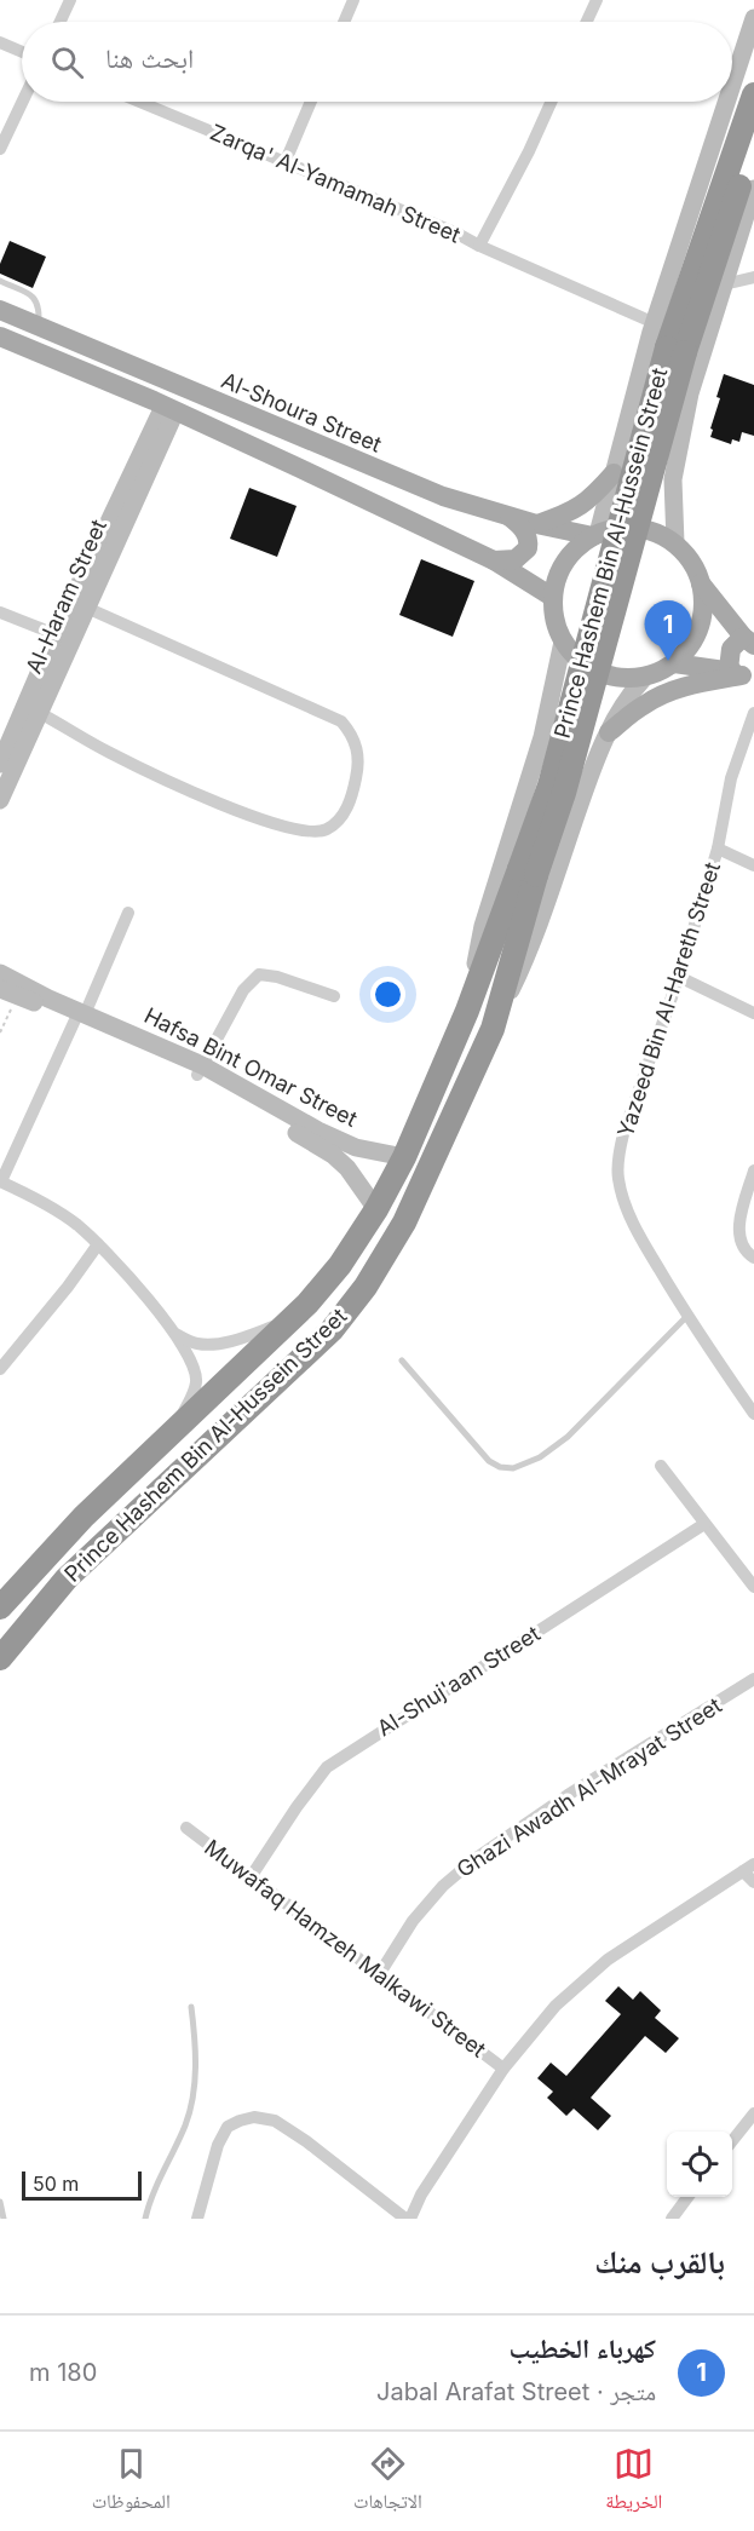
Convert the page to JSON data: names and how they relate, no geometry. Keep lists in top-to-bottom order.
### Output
{
  "streets": {
    "highway": ["Prince Hashem Bin Al-Hussein Street"],
    "main road": ["Al-Shoura Street", "Al-Haram Street", "Hafsa Bint Omar Street"],
    "street": [
      "Zarqa' Al-Yamamah Street",
      "Yazeed Bin Al-Hareth Street",
      "Al-Shuj'aan Street",
      "Ghazi Awadh Al-Mrayat Street",
      "Muwafaq Hamzeh Malkawi Street"
    ]
  },
  "crossings": [
    ["Al-Shoura Street", "Prince Hashem Bin Al-Hussein Street"],
    ["Prince Hashem Bin Al-Hussein Street", "Hafsa Bint Omar Street"],
    ["Al-Shuj'aan Street", "Muwafaq Hamzeh Malkawi Street"],
    ["Ghazi Awadh Al-Mrayat Street", "Muwafaq Hamzeh Malkawi Street"]
  ],
  "scale_bar": "50 m",
  "page": {
    "search": "ابحث هنا",
    "pins": "1",
    "scale": "50 m",
    "heading": "بالقرب منك",
    "list": [
      {
        "mark": "1",
        "name": "كهرباء الخطيب",
        "note": "متجر · Jabal Arafat Street",
        "value": "180 m"
      }
    ],
    "nav": ["الخريطة", "الاتجاهات", "المحفوظات"]
  }
}
